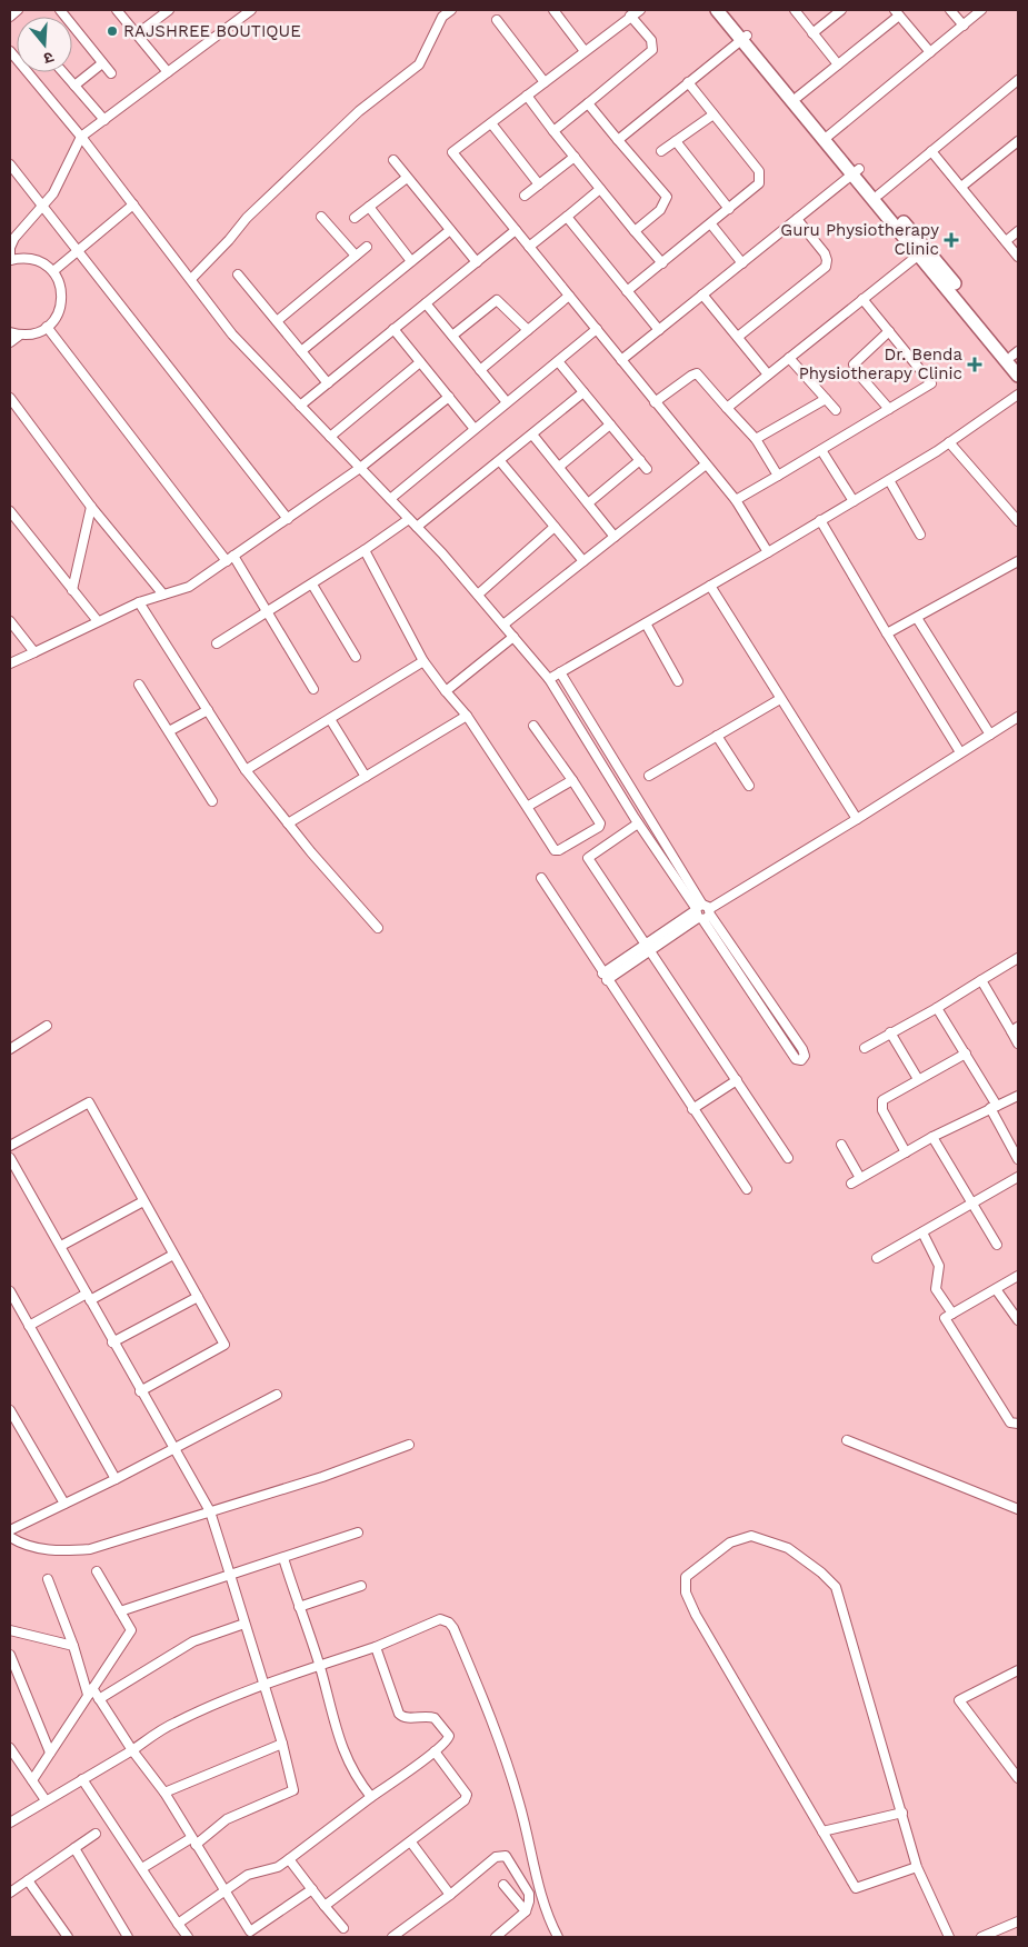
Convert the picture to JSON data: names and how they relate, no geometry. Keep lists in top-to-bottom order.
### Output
{
  "places": {
    "other": ["RAJSHREE BOUTIQUE"],
    "health": ["Guru Physiotherapy Clinic", "Dr. Benda Physiotherapy Clinic"]
  },
  "north": "bottom"
}
